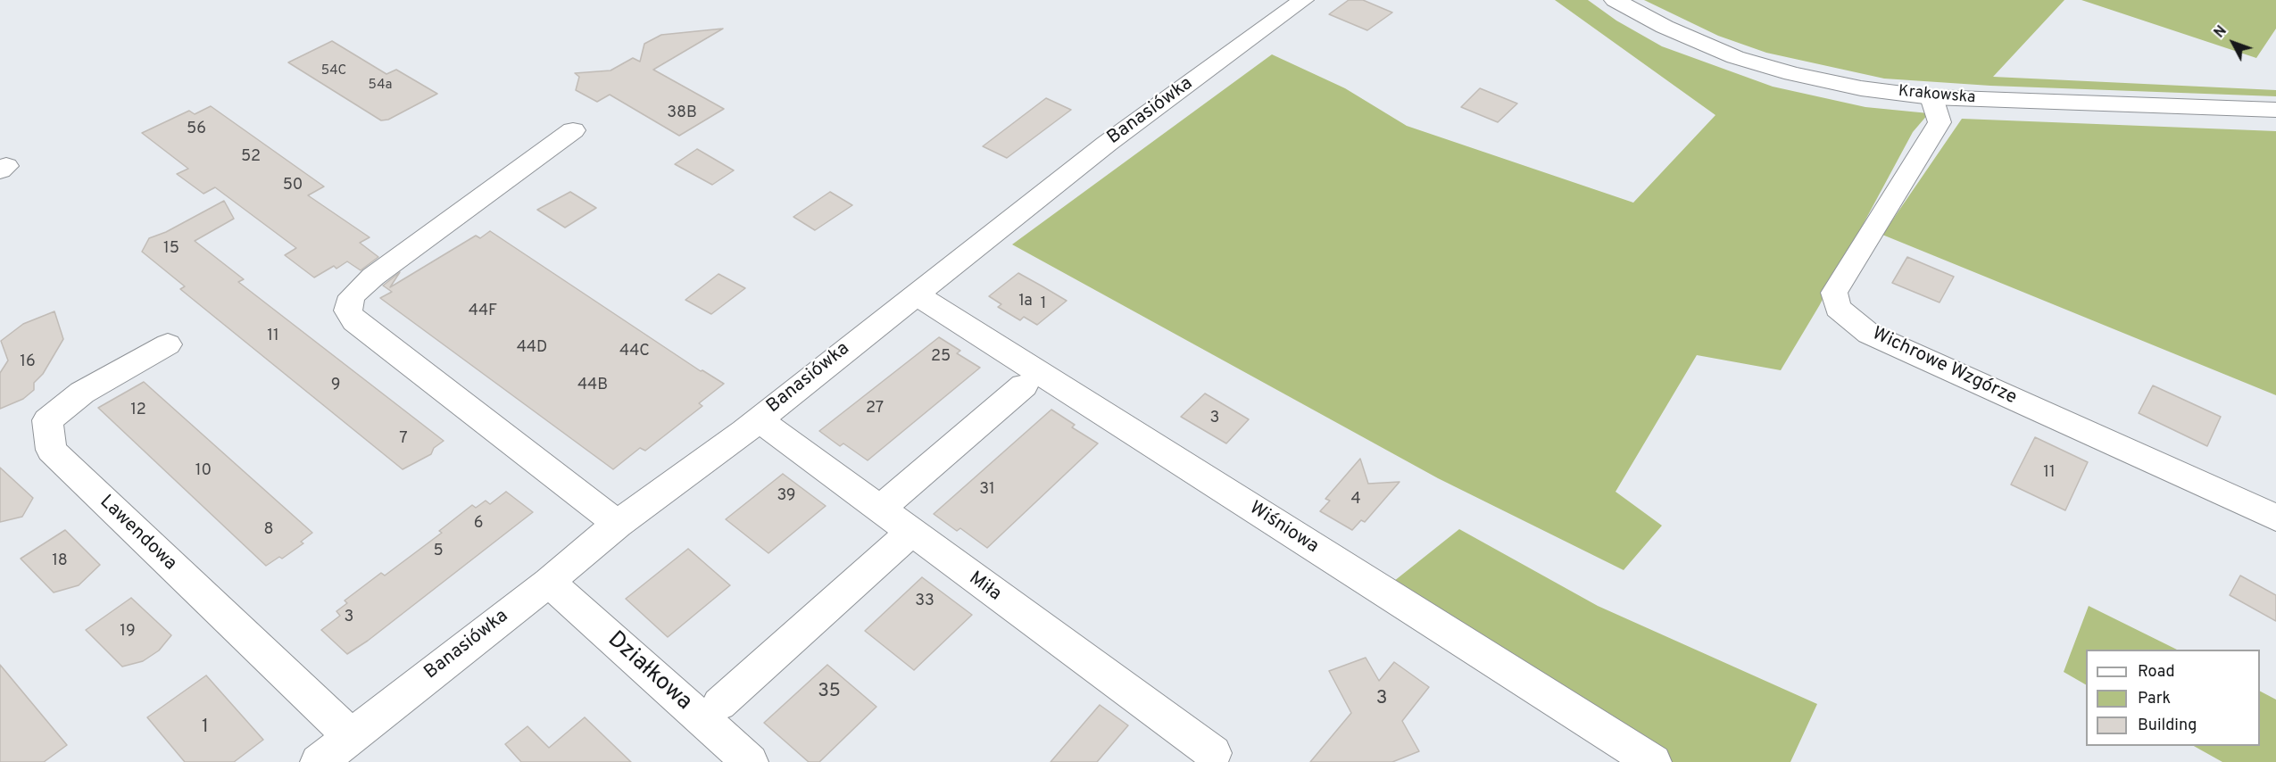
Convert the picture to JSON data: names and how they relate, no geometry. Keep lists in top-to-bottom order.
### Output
{
  "streets": {
    "street": [
      "Krakowska",
      "Banasiówka",
      "Wichrowe Wzgórze",
      "Wiśniowa",
      "Lawendowa",
      "Miła",
      "Działkowa"
    ]
  },
  "crossings": [
    ["Krakowska", "Wichrowe Wzgórze"],
    ["Banasiówka", "Wiśniowa"],
    ["Banasiówka", "Lawendowa"],
    ["Banasiówka", "Miła"],
    ["Banasiówka", "Działkowa"]
  ],
  "house_numbers": [
    "54C",
    "54a",
    "38B",
    "56",
    "52",
    "50",
    "15",
    "1a",
    "1",
    "44F",
    "11",
    "44D",
    "44C",
    "25",
    "16",
    "9",
    "44B",
    "27",
    "12",
    "3",
    "7",
    "10",
    "11",
    "31",
    "39",
    "4",
    "6",
    "8",
    "5",
    "18",
    "33",
    "3",
    "19",
    "35",
    "3",
    "1"
  ],
  "legend": ["Road", "Park", "Building"],
  "north": "top left"
}
